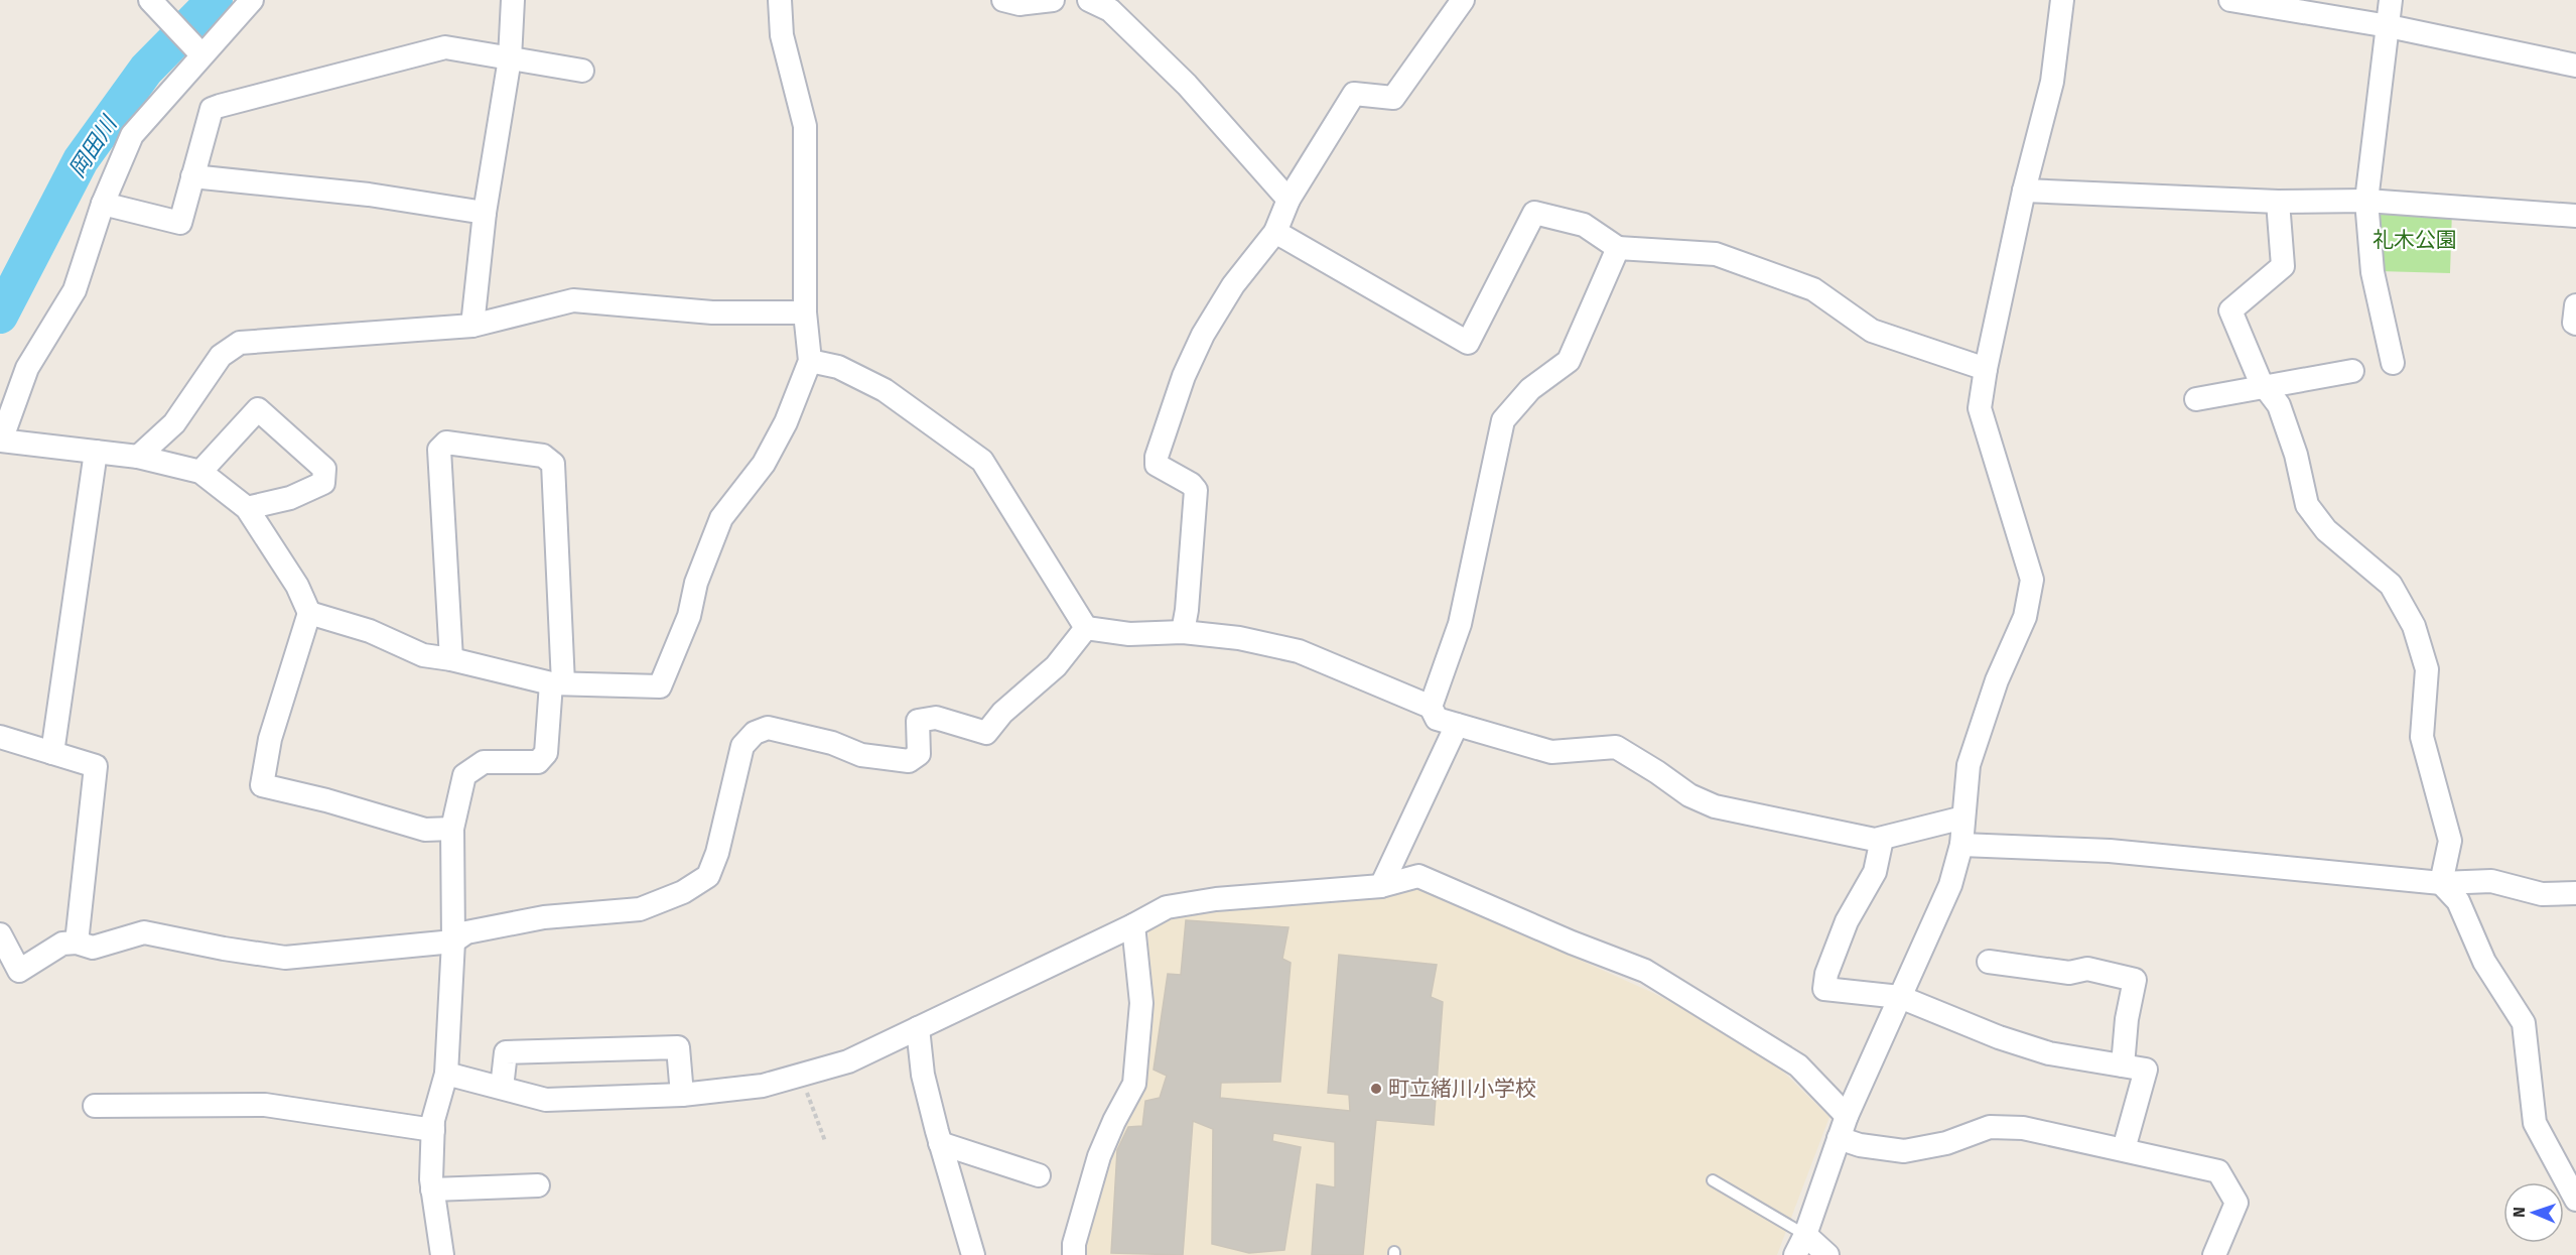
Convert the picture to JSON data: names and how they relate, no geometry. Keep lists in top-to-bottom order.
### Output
{
  "water": ["岡田川"],
  "parks": ["礼木公園"],
  "places": ["町立緒川小学校"],
  "north": "left"
}
